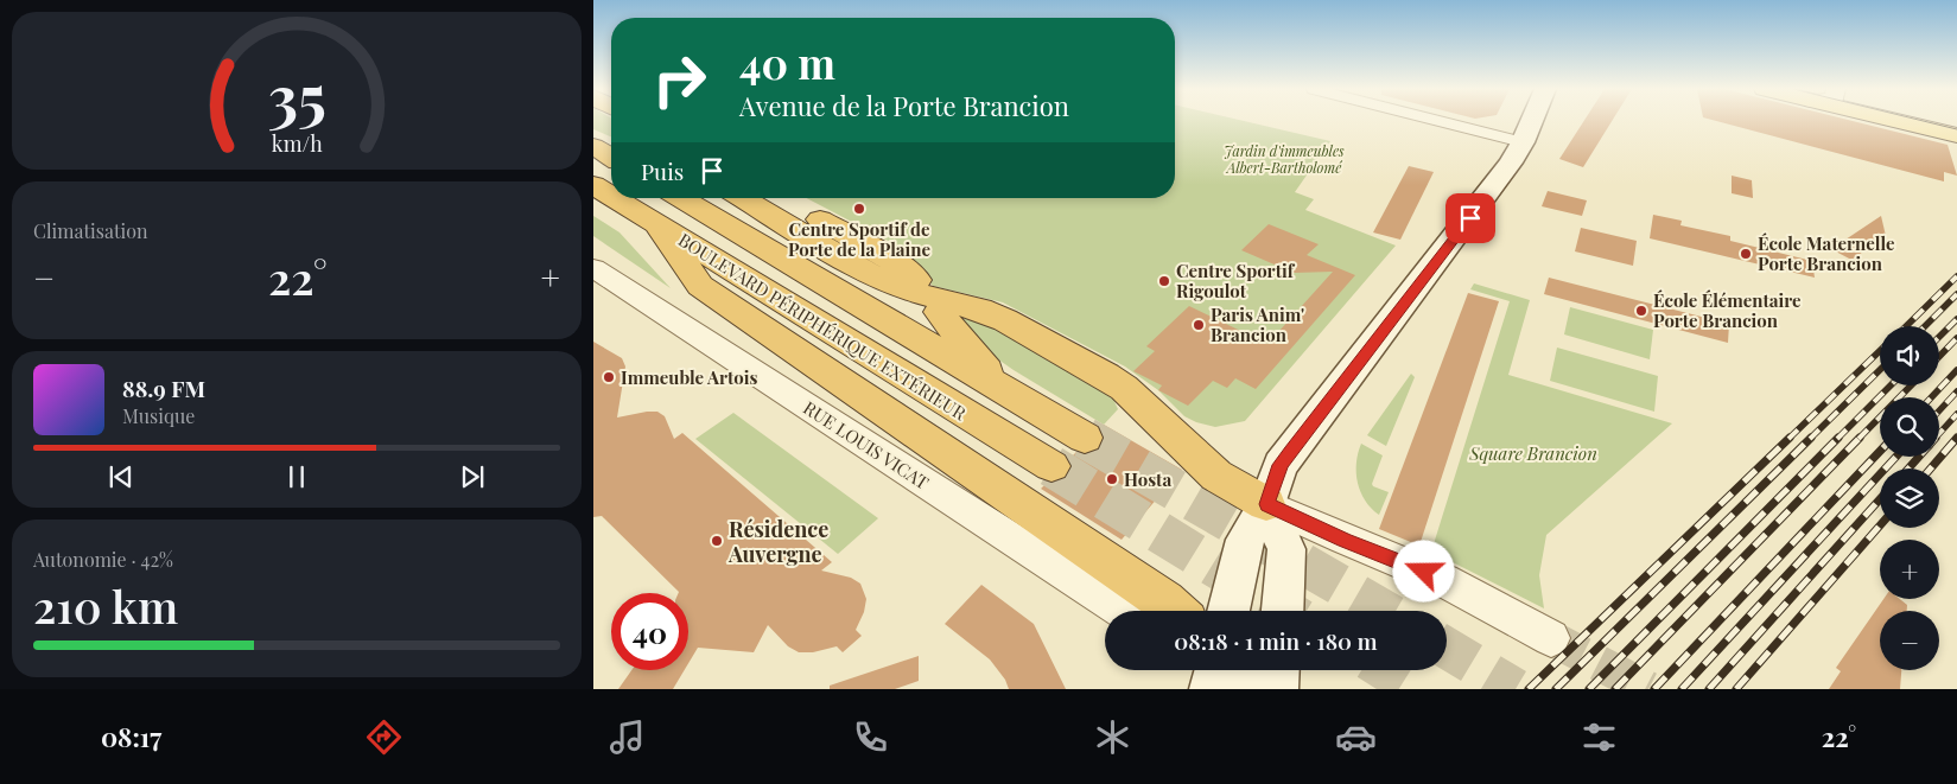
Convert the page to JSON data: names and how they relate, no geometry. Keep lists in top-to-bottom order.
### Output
{
  "streets": {
    "highway": ["BOULEVARD PÉRIPHÉRIQUE EXTÉRIEUR"],
    "street": ["RUE LOUIS VICAT"]
  },
  "parks": ["Jardin d'immeubles Albert-Bartholomé", "Square Brancion"],
  "places": [
    "Centre Sportif de Porte de la Plaine",
    "École Maternelle Porte Brancion",
    "Centre Sportif Rigoulot",
    "École Élémentaire Porte Brancion",
    "Paris Anim' Brancion",
    "Immeuble Artois",
    "Hosta",
    "Résidence Auvergne"
  ],
  "page": {
    "turn": ["40 m", "Avenue de la Porte Brancion"],
    "then": "Puis",
    "tile": [
      "Climatisation",
      ["Autonomie · 42%", "210 km"]
    ],
    "heat": ["−", "22°", "+"],
    "map_buttons": ["+", "−"],
    "song": ["88.9 FM", "Musique"],
    "limit": "40",
    "trip": "08:18 · 1 min · 180 m",
    "tabs": ["08:17", "22°"],
    "gauge": ["35", "km/h"]
  }
}
